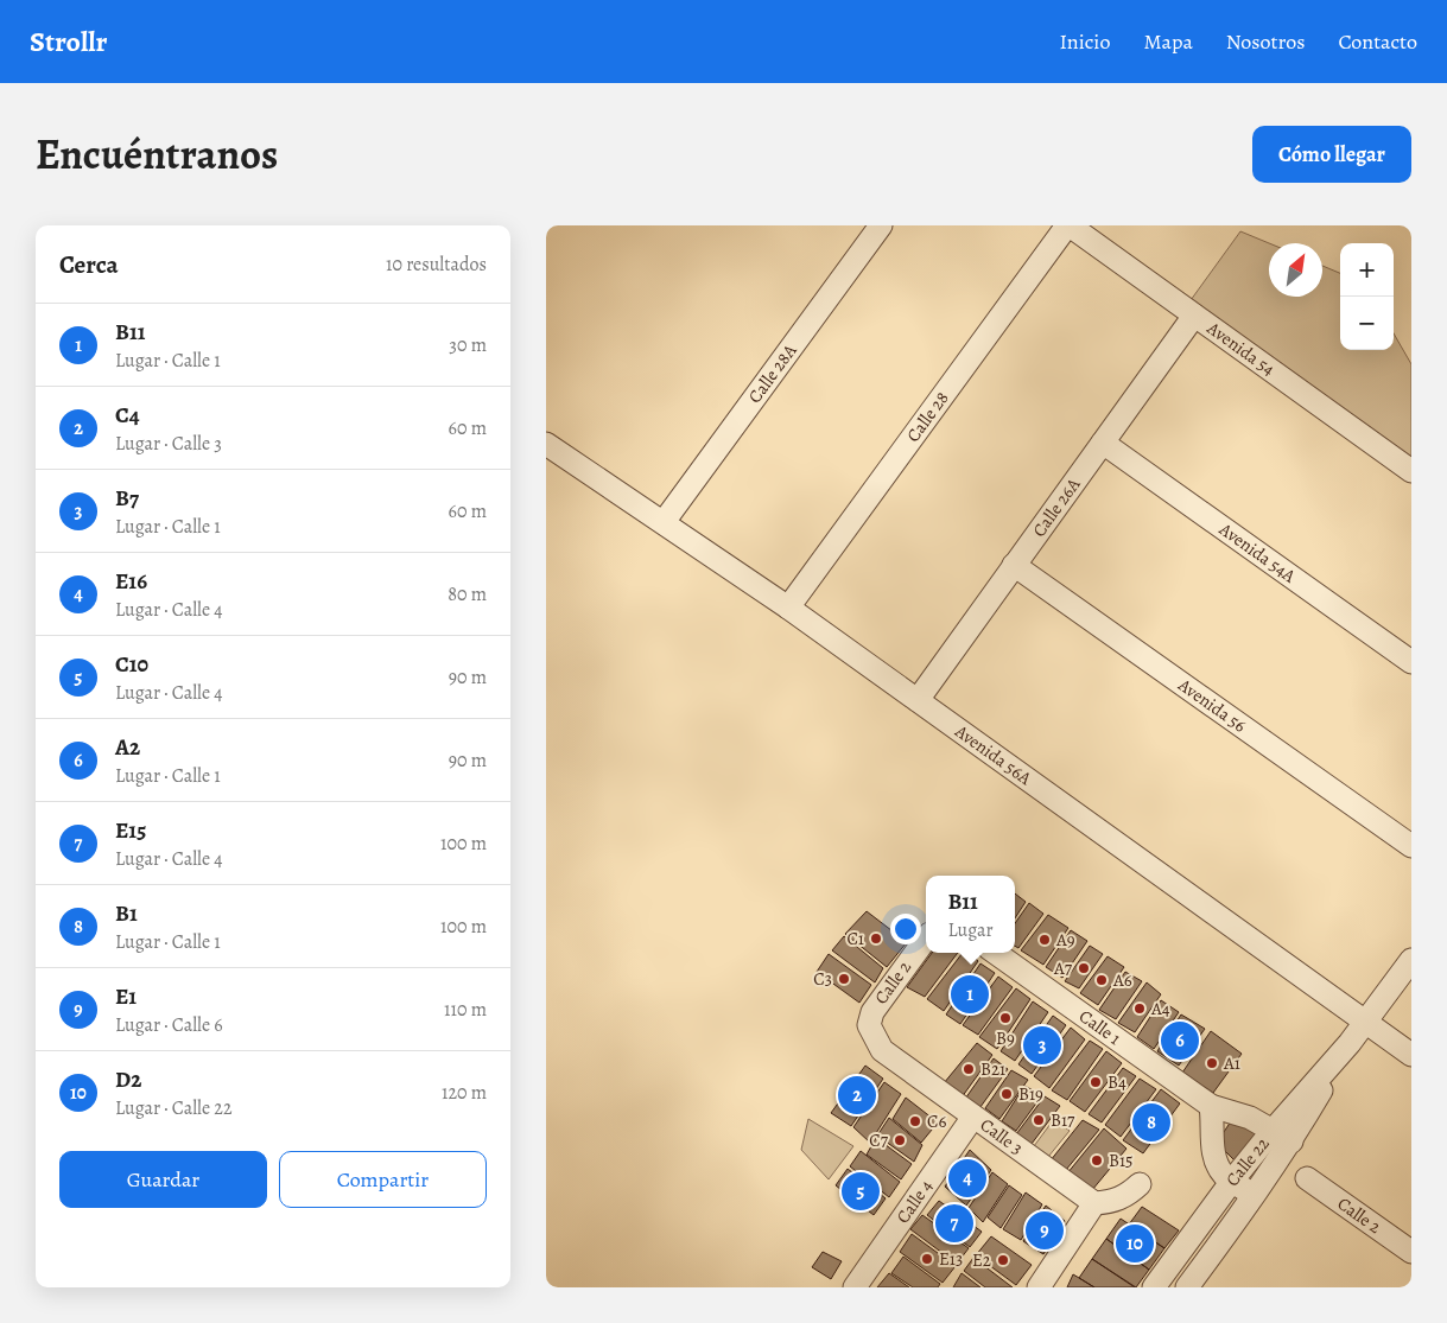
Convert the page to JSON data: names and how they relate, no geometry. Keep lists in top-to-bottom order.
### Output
{
  "streets": {
    "street": [
      "Avenida 54",
      "Calle 28A",
      "Calle 28",
      "Calle 26A",
      "Avenida 54A",
      "Avenida 56",
      "Avenida 56A",
      "Calle 2",
      "Calle 1",
      "Calle 3",
      "Calle 22",
      "Calle 4"
    ]
  },
  "crossings": [
    ["Avenida 54", "Calle 28"],
    ["Avenida 54", "Calle 26A"],
    ["Calle 28A", "Avenida 56A"],
    ["Calle 28", "Avenida 56A"],
    ["Calle 26A", "Avenida 54A"],
    ["Calle 26A", "Avenida 56"],
    ["Calle 26A", "Avenida 56A"],
    ["Avenida 56A", "Calle 22"],
    ["Calle 2", "Calle 3"],
    ["Calle 1", "Calle 22"],
    ["Calle 3", "Calle 4"]
  ],
  "places": [
    "C1",
    "A9",
    "A7",
    "C3",
    "A6",
    "A4",
    "B9",
    "A1",
    "B21",
    "B4",
    "B19",
    "B17",
    "C6",
    "C7",
    "B15",
    "E13",
    "E2"
  ],
  "north": "top right",
  "page": {
    "header": "Strollr",
    "nav": [
      "Inicio",
      "Mapa",
      "Nosotros",
      "Contacto"
    ],
    "title": "Encuéntranos",
    "buttons": [
      "Cómo llegar",
      ["Guardar", "Compartir"]
    ],
    "heading": ["Cerca", "10 resultados"],
    "map_buttons": ["+", "−"],
    "list": [
      {
        "mark": "1",
        "name": "B11",
        "note": "Lugar · Calle 1",
        "value": "30 m"
      },
      {
        "mark": "2",
        "name": "C4",
        "note": "Lugar · Calle 3",
        "value": "60 m"
      },
      {
        "mark": "3",
        "name": "B7",
        "note": "Lugar · Calle 1",
        "value": "60 m"
      },
      {
        "mark": "4",
        "name": "E16",
        "note": "Lugar · Calle 4",
        "value": "80 m"
      },
      {
        "mark": "5",
        "name": "C10",
        "note": "Lugar · Calle 4",
        "value": "90 m"
      },
      {
        "mark": "6",
        "name": "A2",
        "note": "Lugar · Calle 1",
        "value": "90 m"
      },
      {
        "mark": "7",
        "name": "E15",
        "note": "Lugar · Calle 4",
        "value": "100 m"
      },
      {
        "mark": "8",
        "name": "B1",
        "note": "Lugar · Calle 1",
        "value": "100 m"
      },
      {
        "mark": "9",
        "name": "E1",
        "note": "Lugar · Calle 6",
        "value": "110 m"
      },
      {
        "mark": "10",
        "name": "D2",
        "note": "Lugar · Calle 22",
        "value": "120 m"
      }
    ],
    "popup": ["B11", "Lugar"],
    "pins": [
      "1",
      "6",
      "3",
      "2",
      "8",
      "4",
      "5",
      "7",
      "9",
      "10"
    ]
  }
}
